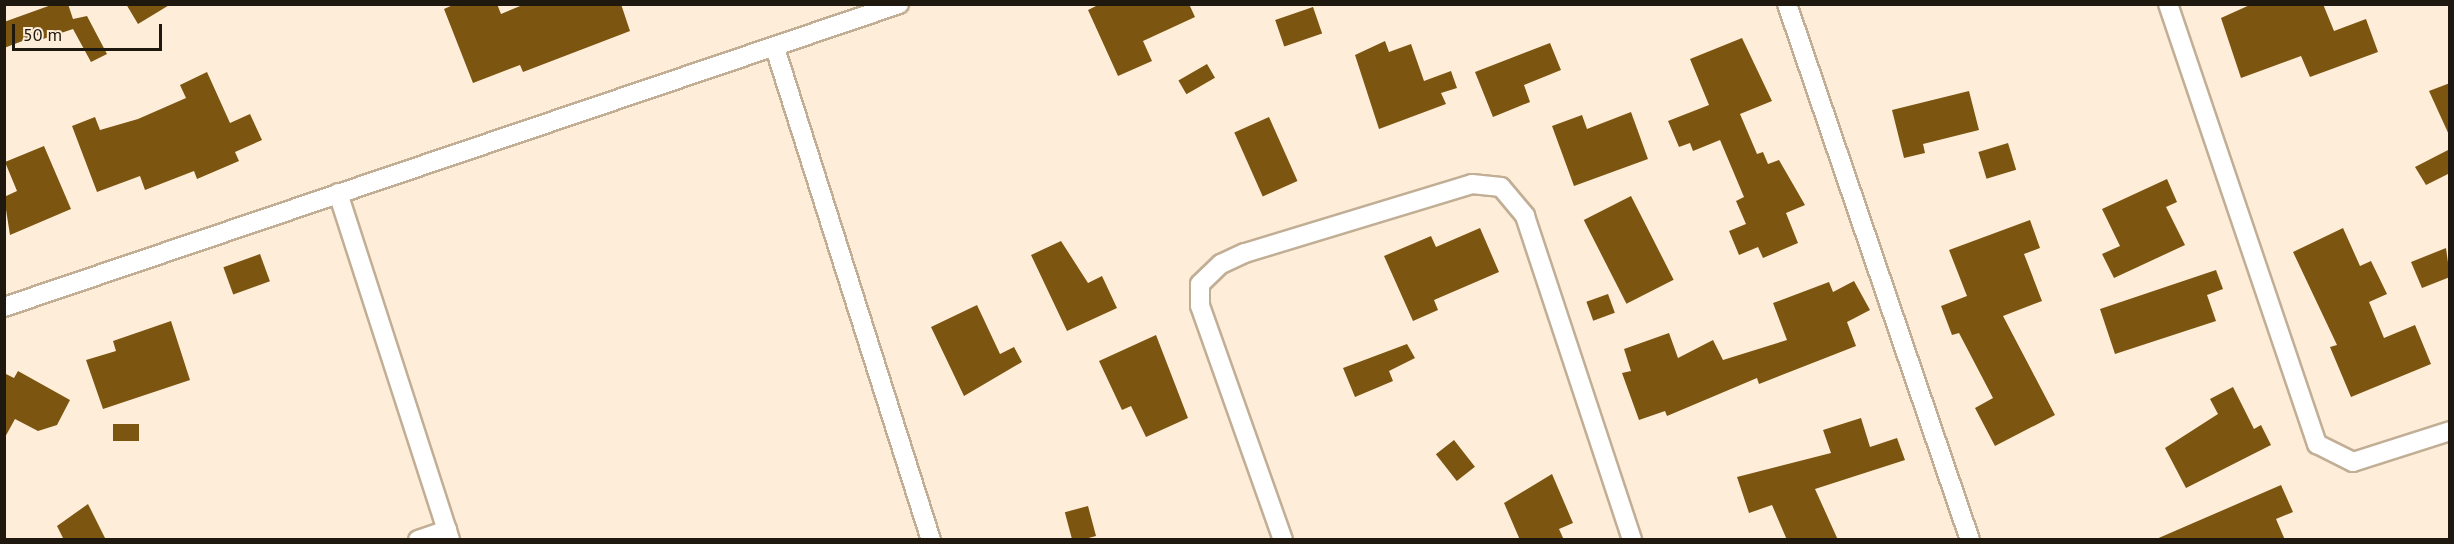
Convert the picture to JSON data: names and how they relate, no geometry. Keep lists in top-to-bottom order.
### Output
{
  "scale_bar": "50 m"
}
